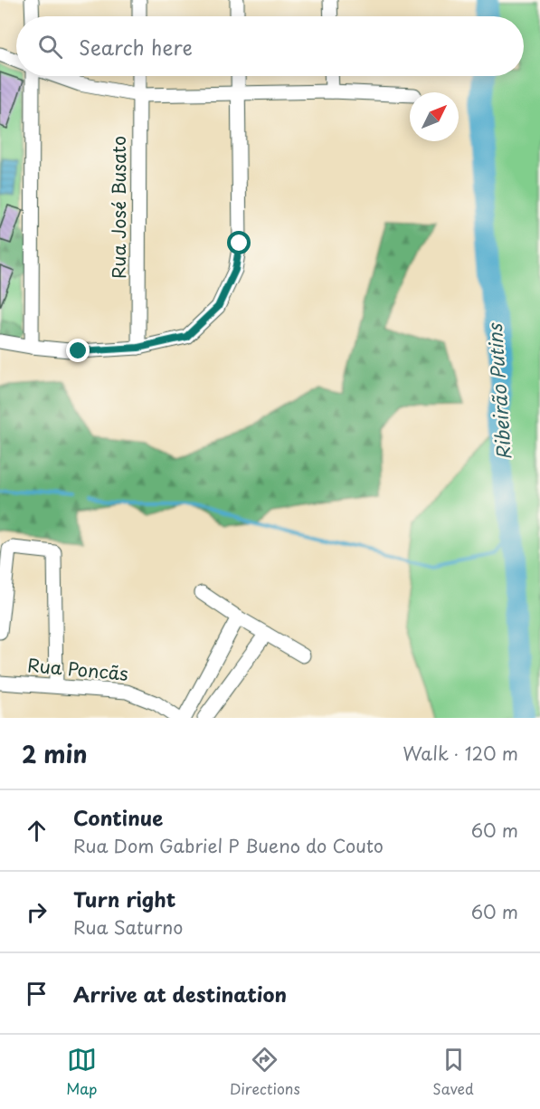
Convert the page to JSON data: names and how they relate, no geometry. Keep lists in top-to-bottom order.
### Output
{
  "streets": {
    "street": ["Rua José Busato", "Rua Poncãs"]
  },
  "water": ["Ribeirão Putins"],
  "north": "top right",
  "page": {
    "search": "Search here",
    "heading": ["2 min", "Walk · 120 m"],
    "list": [
      ["Continue", "Rua Dom Gabriel P Bueno do Couto", "60 m"],
      ["Turn right", "Rua Saturno", "60 m"],
      "Arrive at destination"
    ],
    "nav": ["Map", "Directions", "Saved"]
  }
}
